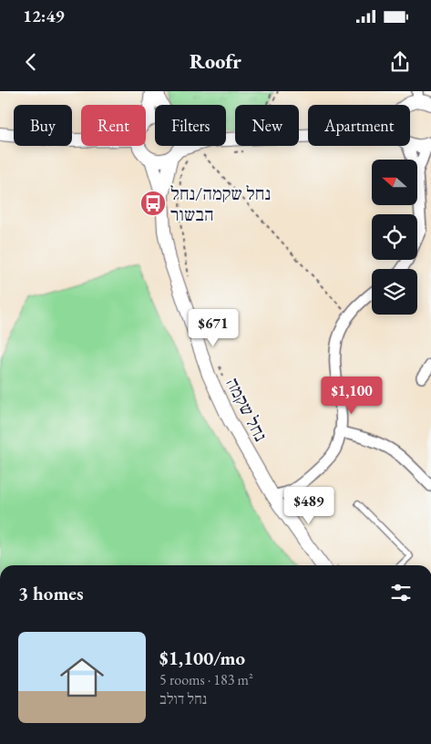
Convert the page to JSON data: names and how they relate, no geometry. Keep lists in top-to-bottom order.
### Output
{
  "streets": {
    "street": ["נחל שקמה"]
  },
  "places": {
    "bus stop": ["נחל שקמה/נחל הבשור"]
  },
  "north": "left",
  "page": {
    "status": "12:49",
    "header": "Roofr",
    "chip": [
      "Buy",
      "Rent",
      "Filters",
      "New",
      "Apartment"
    ],
    "price": ["$671", "$1,100", "$489"],
    "heading": "3 homes",
    "list": [
      {
        "name": "$1,100/mo",
        "note": "5 rooms · 183 m² · נחל דולב"
      }
    ]
  }
}
